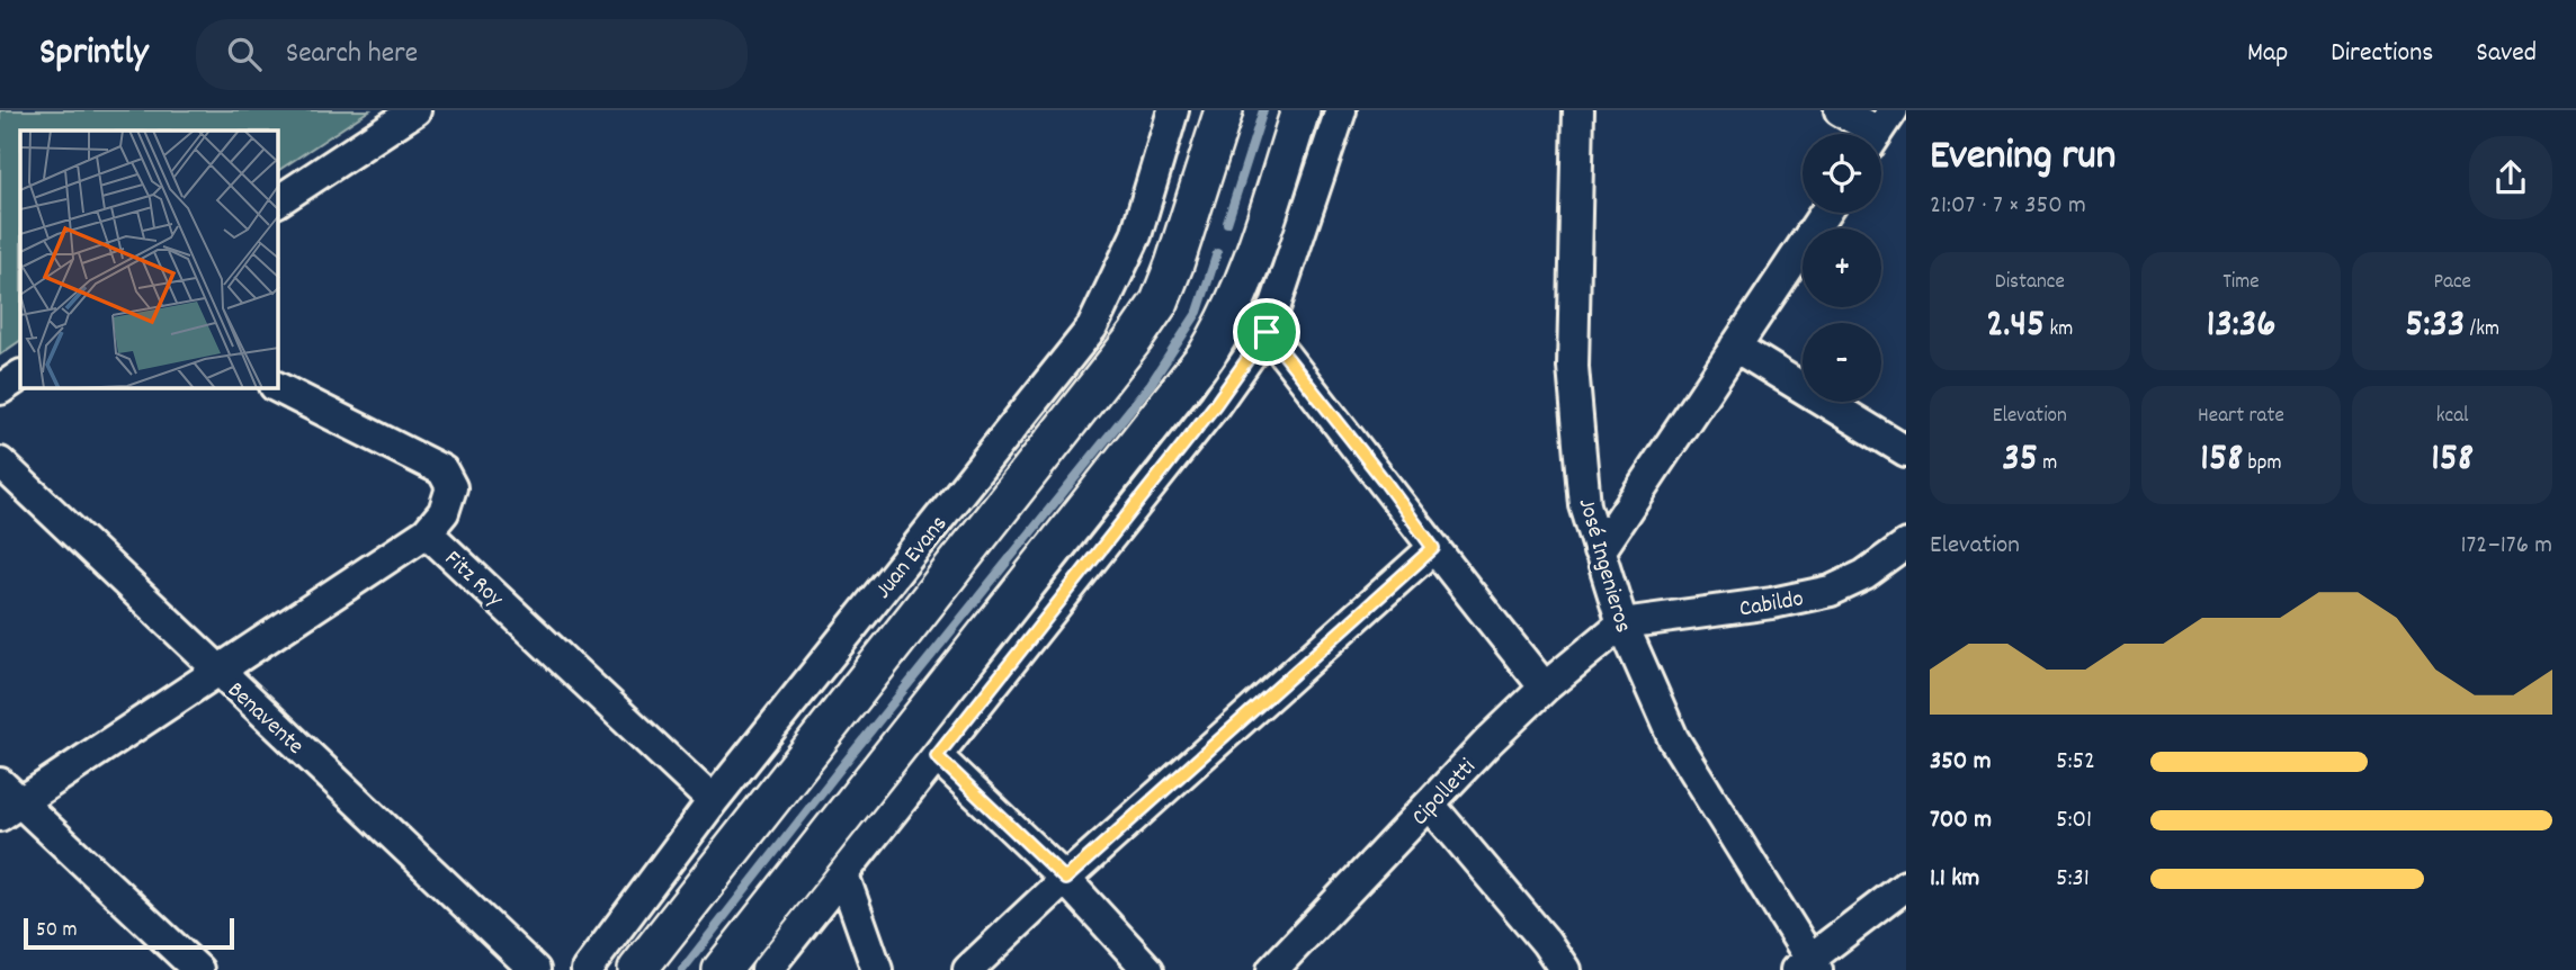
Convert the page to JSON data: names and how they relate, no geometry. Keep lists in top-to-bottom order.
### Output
{
  "streets": {
    "street": [
      "Juan Evans",
      "José Ingenieros",
      "Fitz Roy",
      "Cabildo",
      "Benavente",
      "Cipolletti"
    ]
  },
  "crossings": [
    ["Juan Evans", "Fitz Roy"],
    ["José Ingenieros", "Cabildo"],
    ["José Ingenieros", "Cipolletti"],
    ["Cabildo", "Cipolletti"]
  ],
  "scale_bar": "50 m",
  "page": {
    "header": "Sprintly",
    "search": "Search here",
    "nav": ["Map", "Directions", "Saved"],
    "heading": ["Evening run", "21:07 · 7 × 350 m"],
    "map_buttons": ["+", "−"],
    "stats": [
      ["Distance", "2.45 km"],
      ["Time", "13:36"],
      ["Pace", "5:33 /km"],
      ["Elevation", "35 m"],
      ["Heart rate", "158 bpm"],
      ["kcal", "158"]
    ],
    "chart": ["Elevation", "172–176 m"],
    "list": [
      {
        "name": "350 m",
        "note": "5:52"
      },
      {
        "name": "700 m",
        "note": "5:01"
      },
      {
        "name": "1.1 km",
        "note": "5:31"
      }
    ],
    "scale": "50 m"
  }
}
